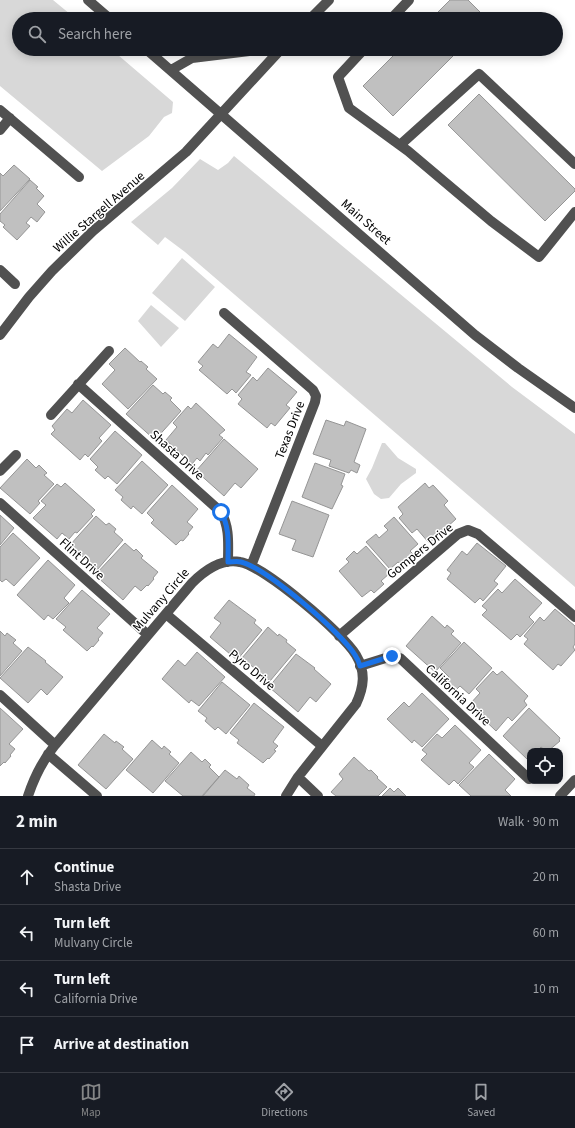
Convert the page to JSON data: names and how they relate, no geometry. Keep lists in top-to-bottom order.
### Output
{
  "streets": {
    "street": [
      "Willie Stargell Avenue",
      "Main Street",
      "Texas Drive",
      "Shasta Drive",
      "Gompers Drive",
      "Flint Drive",
      "Mulvany Circle",
      "Pyro Drive",
      "California Drive"
    ]
  },
  "crossings": [
    ["Willie Stargell Avenue", "Main Street"],
    ["Texas Drive", "Mulvany Circle"],
    ["Shasta Drive", "Mulvany Circle"],
    ["Gompers Drive", "Mulvany Circle"],
    ["Flint Drive", "Mulvany Circle"],
    ["Mulvany Circle", "Pyro Drive"],
    ["Mulvany Circle", "California Drive"]
  ],
  "page": {
    "search": "Search here",
    "heading": ["2 min", "Walk · 90 m"],
    "list": [
      ["Continue", "Shasta Drive", "20 m"],
      ["Turn left", "Mulvany Circle", "60 m"],
      ["Turn left", "California Drive", "10 m"],
      "Arrive at destination"
    ],
    "nav": ["Map", "Directions", "Saved"]
  }
}
